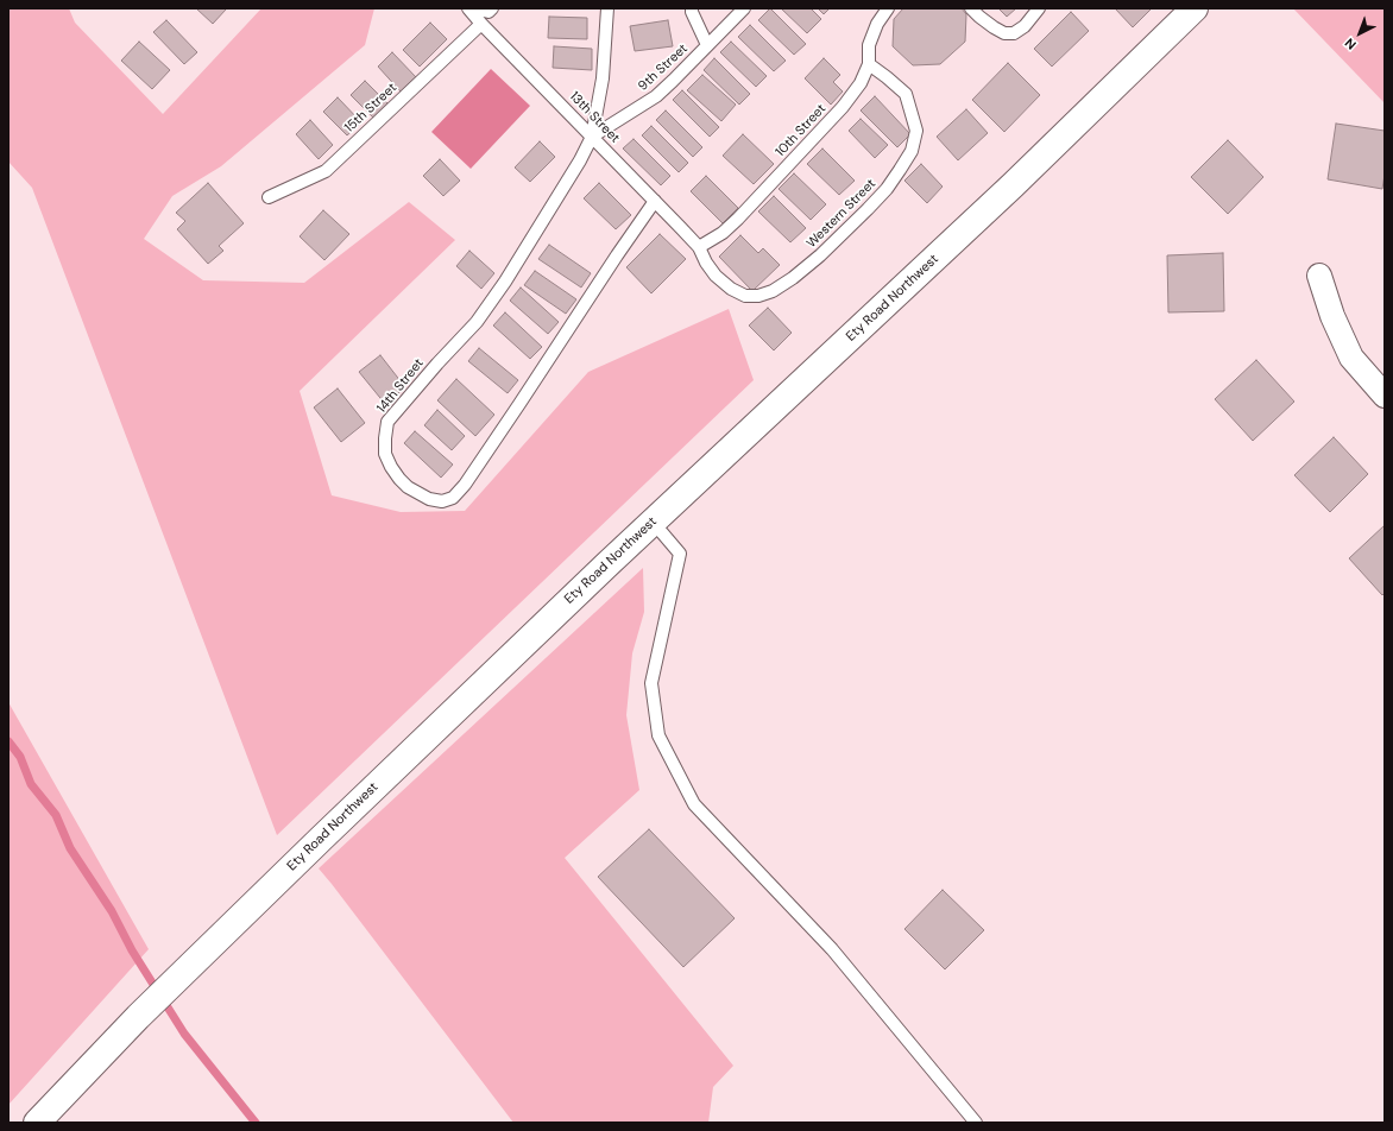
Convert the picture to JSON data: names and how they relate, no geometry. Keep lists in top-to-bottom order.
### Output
{
  "streets": {
    "street": ["Ety Road Northwest"],
    "lane": [
      "9th Street",
      "15th Street",
      "13th Street",
      "10th Street",
      "Western Street",
      "14th Street"
    ]
  },
  "crossings": [
    ["9th Street", "13th Street"],
    ["9th Street", "14th Street"],
    ["15th Street", "13th Street"],
    ["13th Street", "10th Street"],
    ["13th Street", "Western Street"],
    ["13th Street", "14th Street"],
    ["10th Street", "Western Street"]
  ],
  "north": "bottom left"
}
